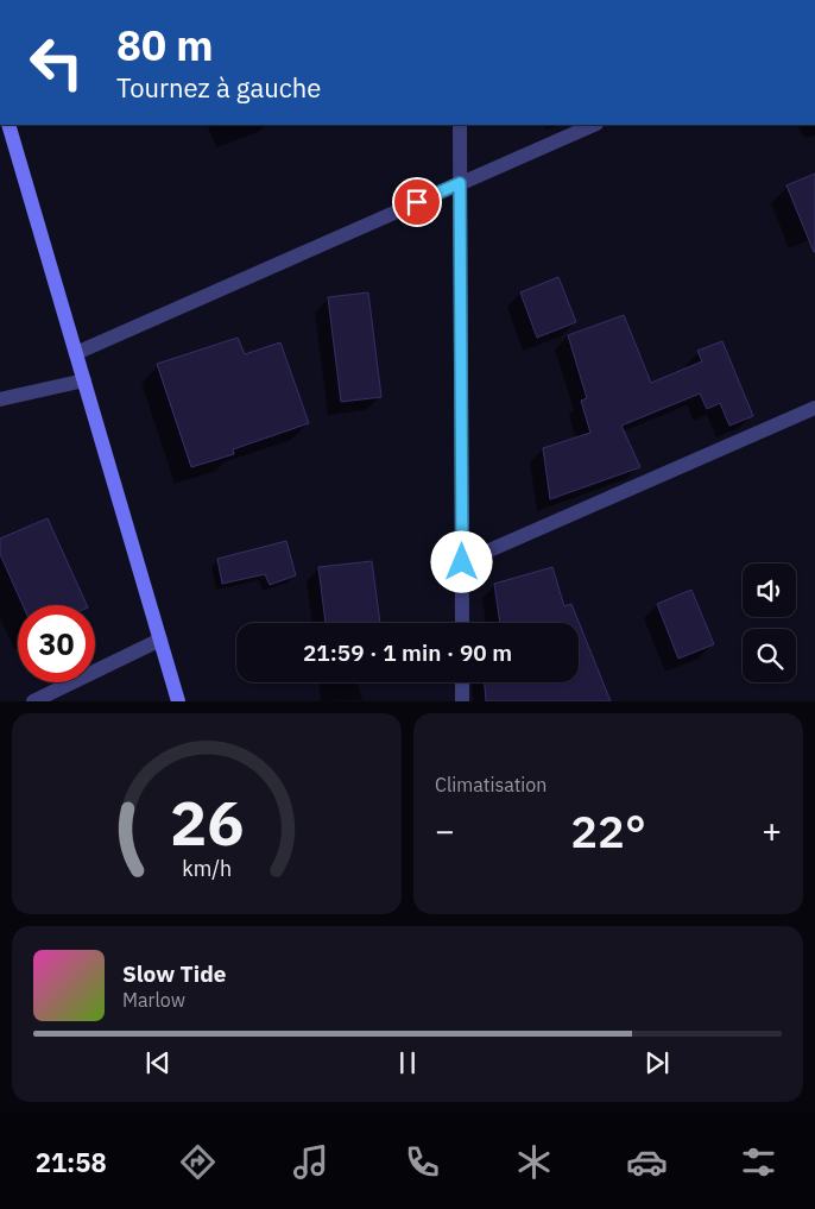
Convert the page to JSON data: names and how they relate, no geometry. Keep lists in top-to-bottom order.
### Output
{
  "page": {
    "turn": ["80 m", "Tournez à gauche"],
    "limit": "30",
    "trip": "21:59 · 1 min · 90 m",
    "tile": "Climatisation",
    "heat": ["−", "22°", "+"],
    "song": ["Slow Tide", "Marlow"],
    "tabs": "21:58",
    "gauge": ["26", "km/h"]
  }
}
